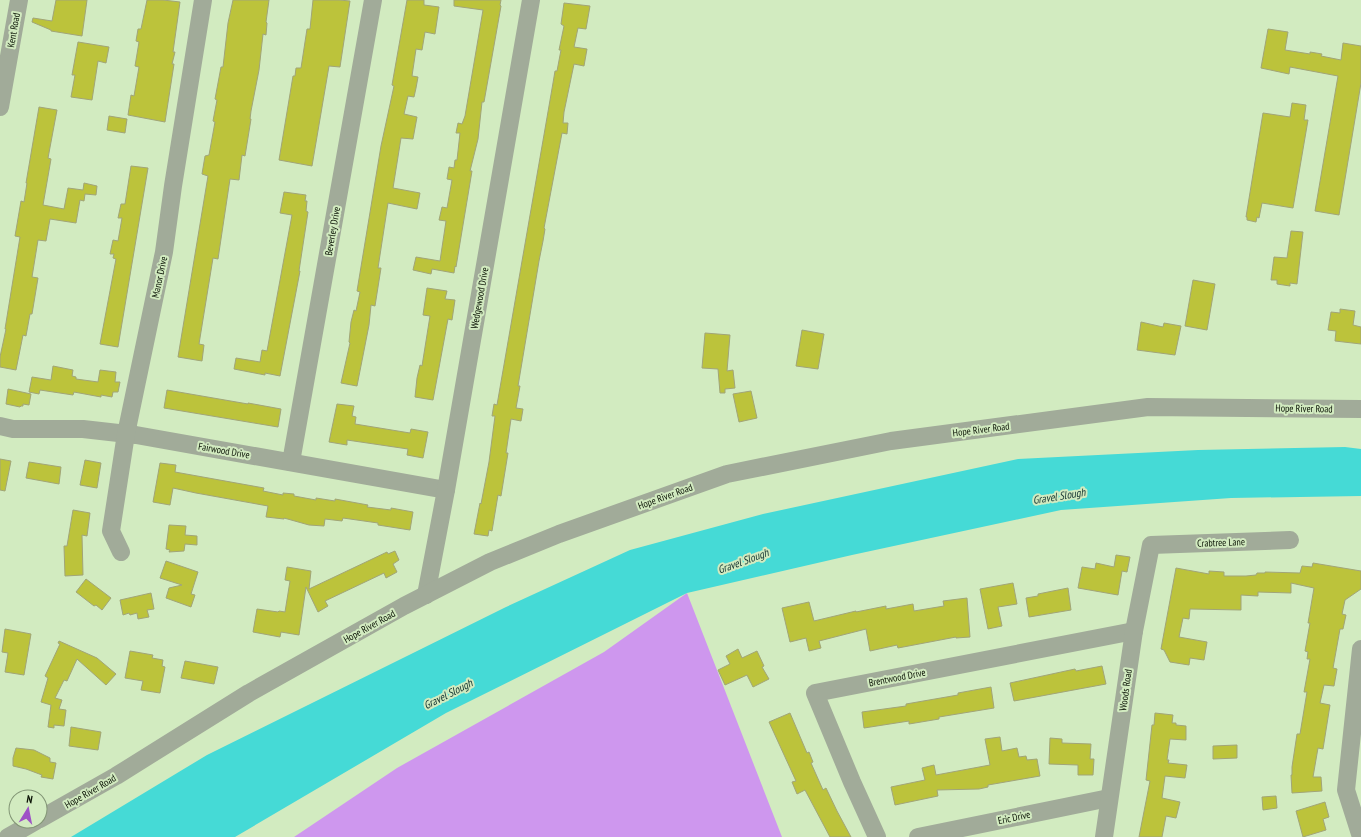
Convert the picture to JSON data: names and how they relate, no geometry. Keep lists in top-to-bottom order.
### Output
{
  "streets": {
    "street": [
      "Kent Road",
      "Beverley Drive",
      "Manor Drive",
      "Wedgewood Drive",
      "Hope River Road",
      "Fairwood Drive",
      "Crabtree Lane",
      "Brentwood Drive",
      "Woods Road",
      "Eric Drive"
    ]
  },
  "crossings": [
    ["Beverley Drive", "Fairwood Drive"],
    ["Manor Drive", "Fairwood Drive"],
    ["Wedgewood Drive", "Hope River Road"],
    ["Wedgewood Drive", "Fairwood Drive"],
    ["Crabtree Lane", "Woods Road"],
    ["Brentwood Drive", "Woods Road"],
    ["Woods Road", "Eric Drive"]
  ],
  "water": ["Gravel Slough"],
  "north": "top"
}
